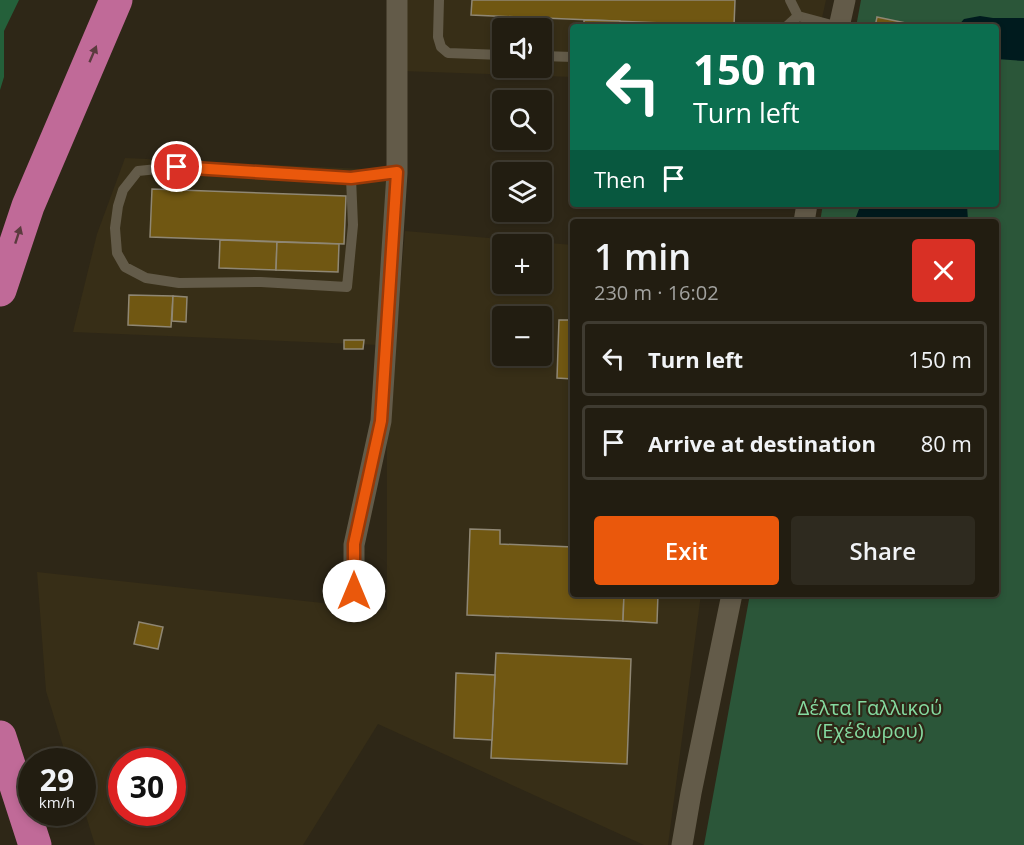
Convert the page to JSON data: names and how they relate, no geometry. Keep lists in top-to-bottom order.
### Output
{
  "parks": ["Δέλτα Γαλλικού (Εχέδωρου)"],
  "page": {
    "map_buttons": ["+", "−"],
    "turn": ["150 m", "Turn left"],
    "then": "Then",
    "heading": ["1 min", "230 m · 16:02"],
    "list": [
      {
        "name": "Turn left",
        "value": "150 m"
      },
      {
        "name": "Arrive at destination",
        "value": "80 m"
      }
    ],
    "buttons": ["Exit", "Share"],
    "speed": "29 km/h",
    "limit": "30"
  }
}
